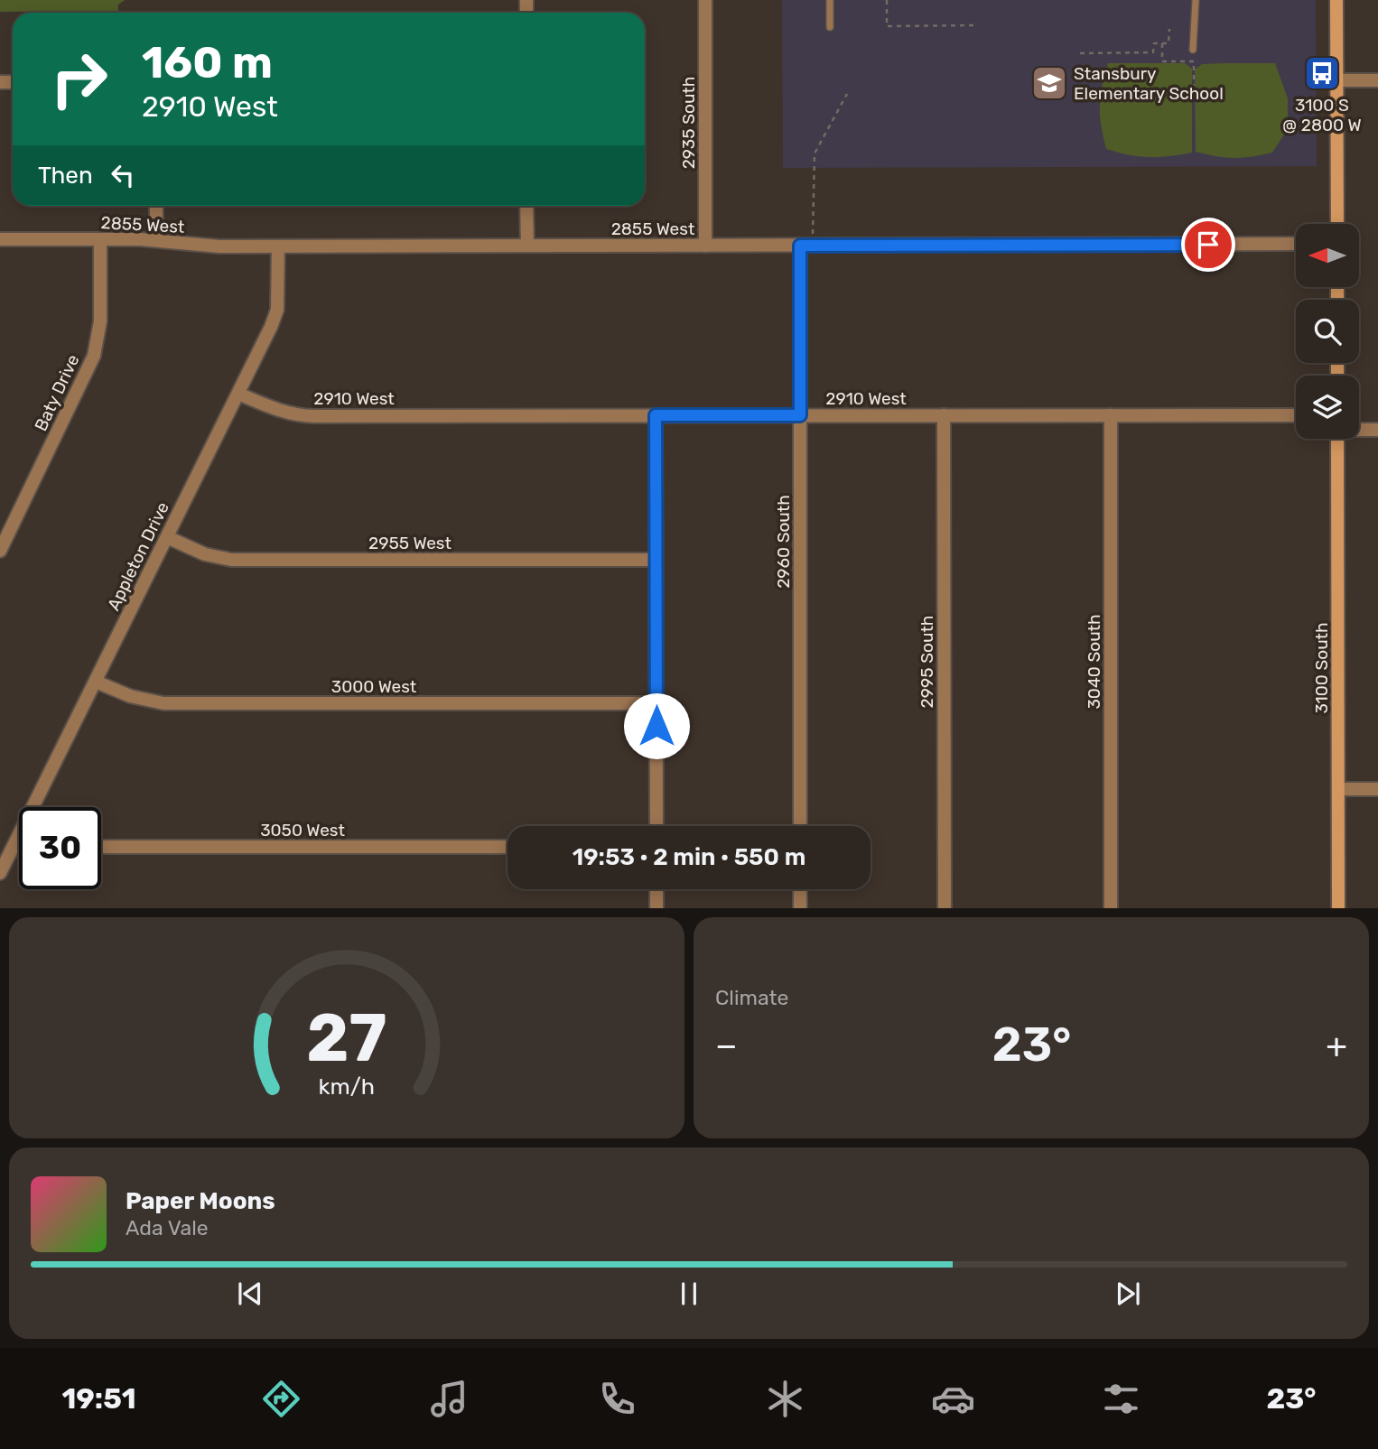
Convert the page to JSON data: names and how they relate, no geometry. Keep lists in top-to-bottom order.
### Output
{
  "streets": {
    "main road": ["3100 South"],
    "street": [
      "2935 South",
      "2855 West",
      "Baty Drive",
      "2910 West",
      "2960 South",
      "2955 West",
      "Appleton Drive",
      "2995 South",
      "3040 South",
      "3000 West",
      "3050 West"
    ]
  },
  "crossings": [
    ["2935 South", "2855 West"],
    ["2855 West", "Baty Drive"],
    ["2855 West", "2960 South"],
    ["2855 West", "Appleton Drive"],
    ["2910 West", "2960 South"],
    ["2910 West", "Appleton Drive"],
    ["2910 West", "2995 South"],
    ["2910 West", "3040 South"],
    ["2955 West", "Appleton Drive"],
    ["Appleton Drive", "3000 West"]
  ],
  "places": {
    "bus stop": ["3100 S @ 2800 W"],
    "school or university": ["Stansbury Elementary School"]
  },
  "north": "left",
  "page": {
    "turn": ["160 m", "2910 West"],
    "then": "Then",
    "limit": "30",
    "trip": "19:53 · 2 min · 550 m",
    "tile": "Climate",
    "heat": ["−", "23°", "+"],
    "song": ["Paper Moons", "Ada Vale"],
    "tabs": ["19:51", "23°"],
    "gauge": ["27", "km/h"]
  }
}
